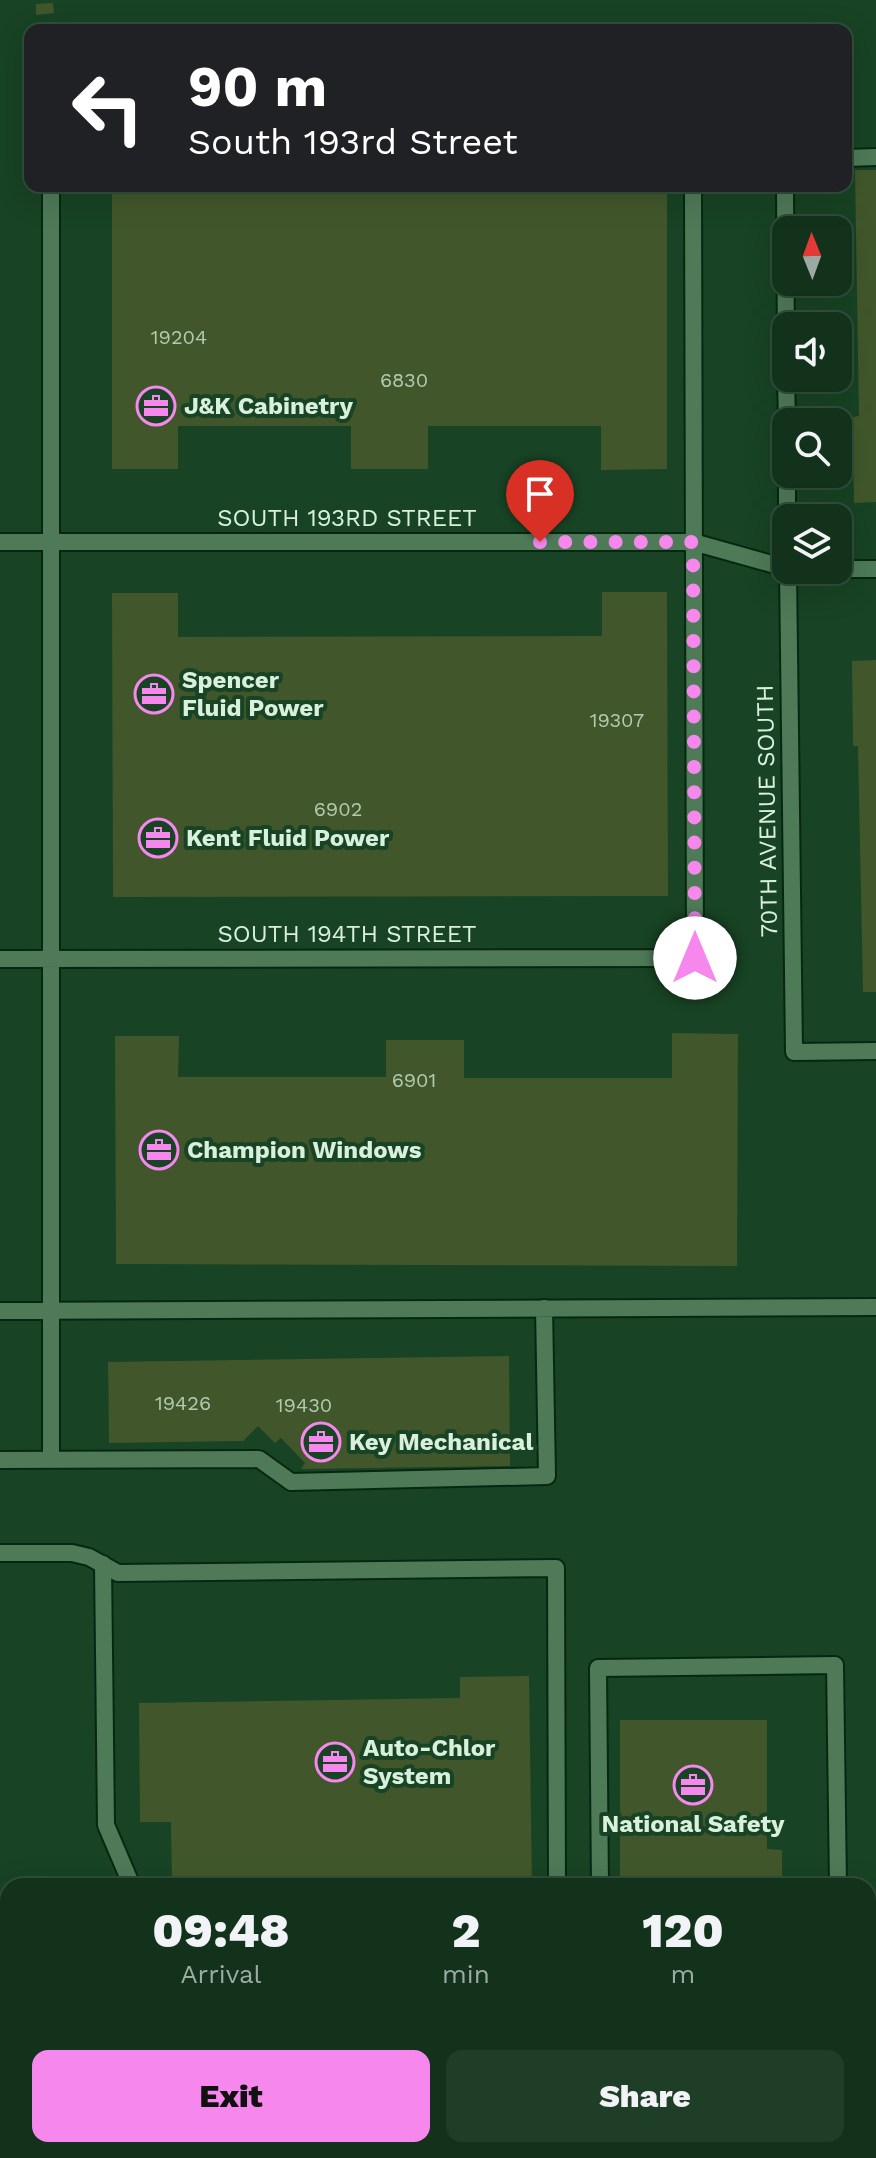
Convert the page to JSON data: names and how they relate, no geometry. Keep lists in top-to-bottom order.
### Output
{
  "streets": {
    "lane": ["SOUTH 193RD STREET", "70TH AVENUE SOUTH", "SOUTH 194TH STREET"]
  },
  "crossings": [
    ["SOUTH 193RD STREET", "SOUTH 194TH STREET"]
  ],
  "places": {
    "office": [
      "J&K Cabinetry",
      "Spencer Fluid Power",
      "Kent Fluid Power",
      "Champion Windows",
      "Key Mechanical",
      "Auto-Chlor System",
      "National Safety"
    ]
  },
  "house_numbers": [
    "19204",
    "6830",
    "19307",
    "6902",
    "6901",
    "19426",
    "19430"
  ],
  "north": "top",
  "page": {
    "turn": ["90 m", "South 193rd Street"],
    "eta": [
      "09:48",
      "Arrival",
      "2",
      "min",
      "120",
      "m"
    ],
    "buttons": ["Exit", "Share"]
  }
}
